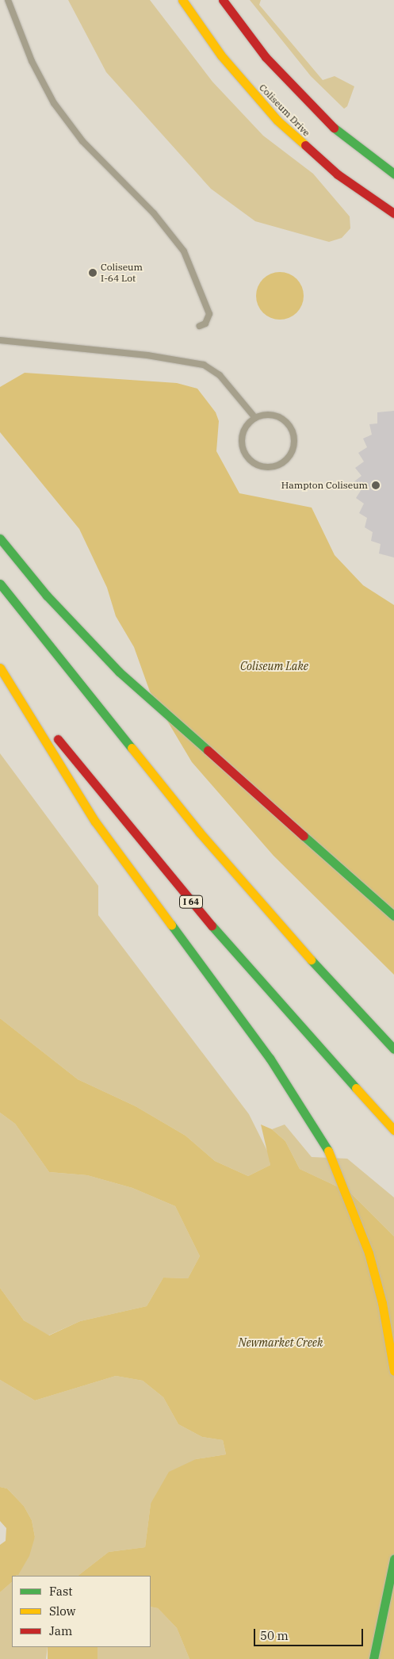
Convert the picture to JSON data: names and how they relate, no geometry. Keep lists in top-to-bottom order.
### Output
{
  "streets": {
    "main road": ["Coliseum Drive", "I 64"]
  },
  "water": ["Coliseum Lake", "Newmarket Creek"],
  "places": ["Coliseum I-64 Lot", "Hampton Coliseum"],
  "legend": ["Fast", "Slow", "Jam"],
  "scale_bar": "50 m"
}
